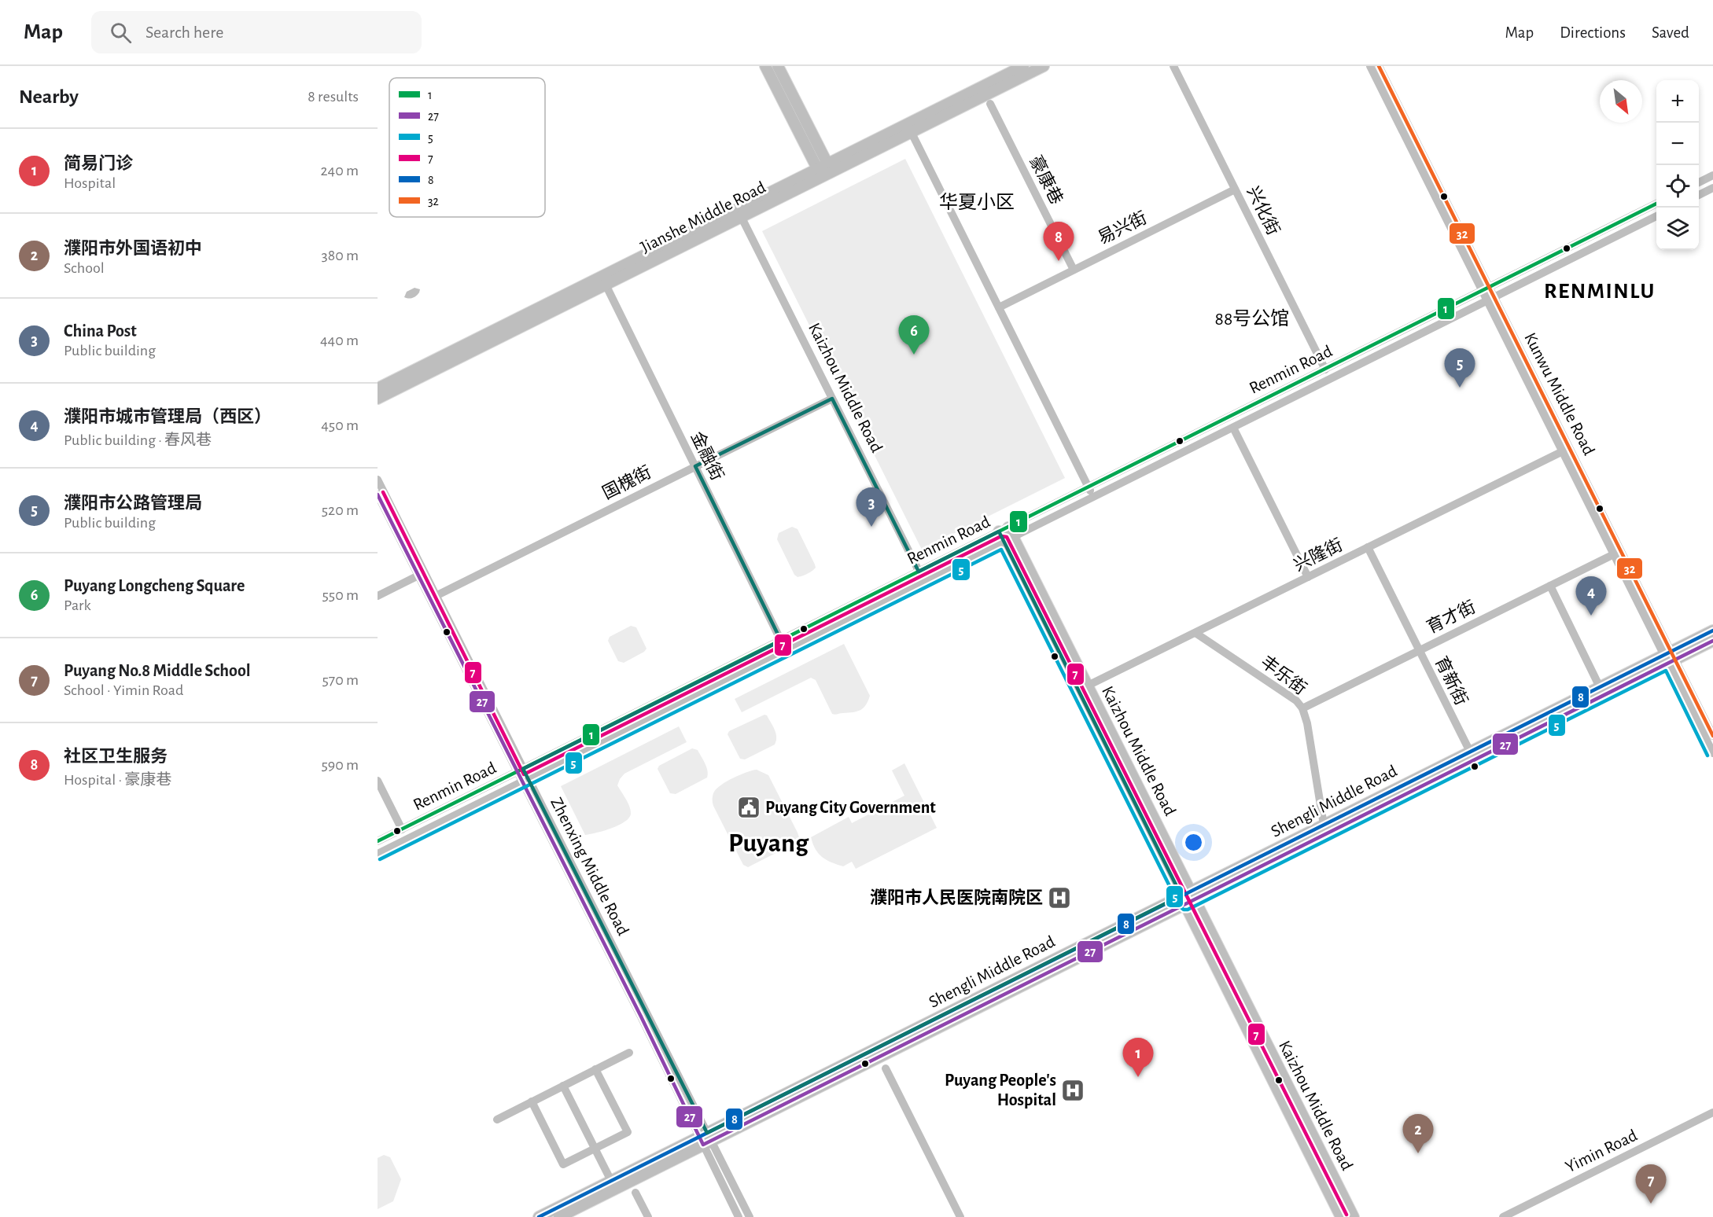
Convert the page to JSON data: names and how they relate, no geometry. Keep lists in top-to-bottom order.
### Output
{
  "streets": {
    "main road": ["Jianshe Middle Road", "Kaizhou Middle Road", "Shengli Middle Road"],
    "street": [
      "豪康巷",
      "兴化街",
      "易兴街",
      "Renmin Road",
      "Kunwu Middle Road",
      "金融街",
      "国槐街",
      "兴隆街",
      "育才街",
      "丰乐街",
      "育新街",
      "Zhenxing Middle Road",
      "Yimin Road"
    ]
  },
  "crossings": [
    ["豪康巷", "易兴街"],
    ["兴化街", "易兴街"],
    ["兴化街", "Renmin Road"],
    ["Jianshe Middle Road", "Kaizhou Middle Road"],
    ["Jianshe Middle Road", "金融街"],
    ["Renmin Road", "Kaizhou Middle Road"],
    ["Renmin Road", "Kunwu Middle Road"],
    ["Renmin Road", "金融街"],
    ["Renmin Road", "Zhenxing Middle Road"],
    ["Kaizhou Middle Road", "国槐街"],
    ["Kaizhou Middle Road", "兴隆街"],
    ["Kaizhou Middle Road", "Shengli Middle Road"],
    ["Kunwu Middle Road", "兴隆街"],
    ["Kunwu Middle Road", "育才街"],
    ["Kunwu Middle Road", "Shengli Middle Road"],
    ["金融街", "国槐街"],
    ["国槐街", "Zhenxing Middle Road"],
    ["兴隆街", "丰乐街"],
    ["兴隆街", "育新街"],
    ["育才街", "丰乐街"],
    ["育才街", "育新街"],
    ["丰乐街", "Shengli Middle Road"],
    ["育新街", "Shengli Middle Road"],
    ["Shengli Middle Road", "Zhenxing Middle Road"]
  ],
  "districts": [
    "华夏小区",
    "RENMINLU",
    "88号公馆",
    "Puyang"
  ],
  "places": {
    "public building": ["Puyang City Government"],
    "hospital": ["濮阳市人民医院南院区", "Puyang People's Hospital"]
  },
  "lines": [
    "transit line 32",
    "transit line 1",
    "transit line 7",
    "transit line 27",
    "transit line 5",
    "transit line 8"
  ],
  "legend": [
    "1",
    "27",
    "5",
    "7",
    "8",
    "32"
  ],
  "north": "bottom right",
  "page": {
    "header": "Map",
    "search": "Search here",
    "nav": ["Map", "Directions", "Saved"],
    "heading": ["Nearby", "8 results"],
    "map_buttons": ["+", "−"],
    "list": [
      {
        "mark": "1",
        "name": "简易门诊",
        "note": "Hospital",
        "value": "240 m"
      },
      {
        "mark": "2",
        "name": "濮阳市外国语初中",
        "note": "School",
        "value": "380 m"
      },
      {
        "mark": "3",
        "name": "China Post",
        "note": "Public building",
        "value": "440 m"
      },
      {
        "mark": "4",
        "name": "濮阳市城市管理局（西区）",
        "note": "Public building · 春风巷",
        "value": "450 m"
      },
      {
        "mark": "5",
        "name": "濮阳市公路管理局",
        "note": "Public building",
        "value": "520 m"
      },
      {
        "mark": "6",
        "name": "Puyang Longcheng Square",
        "note": "Park",
        "value": "550 m"
      },
      {
        "mark": "7",
        "name": "Puyang No.8 Middle School",
        "note": "School · Yimin Road",
        "value": "570 m"
      },
      {
        "mark": "8",
        "name": "社区卫生服务",
        "note": "Hospital · 豪康巷",
        "value": "590 m"
      }
    ],
    "pins": [
      "8",
      "6",
      "5",
      "3",
      "4",
      "1",
      "2",
      "7"
    ]
  }
}
